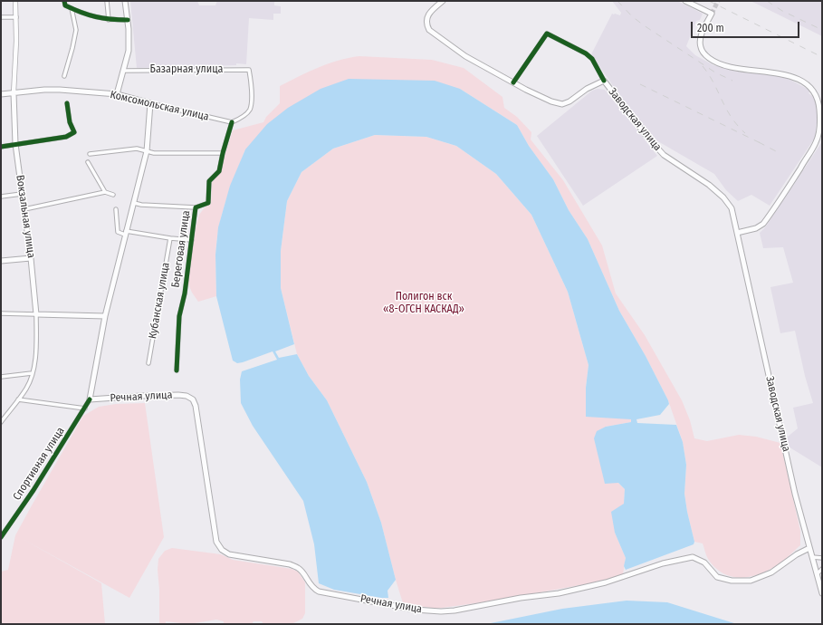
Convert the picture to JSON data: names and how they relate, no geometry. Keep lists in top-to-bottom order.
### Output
{
  "streets": {
    "main road": [
      "Комсомольская улица",
      "Заводская улица",
      "Вокзальная улица",
      "Речная улица",
      "Спортивная улица"
    ],
    "street": ["Базарная улица", "Береговая улица", "Кубанская улица"]
  },
  "crossings": [
    ["Базарная улица", "Комсомольская улица"],
    ["Базарная улица", "Береговая улица"],
    ["Комсомольская улица", "Вокзальная улица"],
    ["Комсомольская улица", "Береговая улица"],
    ["Комсомольская улица", "Спортивная улица"],
    ["Заводская улица", "Речная улица"],
    ["Речная улица", "Спортивная улица"]
  ],
  "parks": ["Полигон вск «8-ОГСН КАСКАД»"],
  "scale_bar": "200 m"
}
